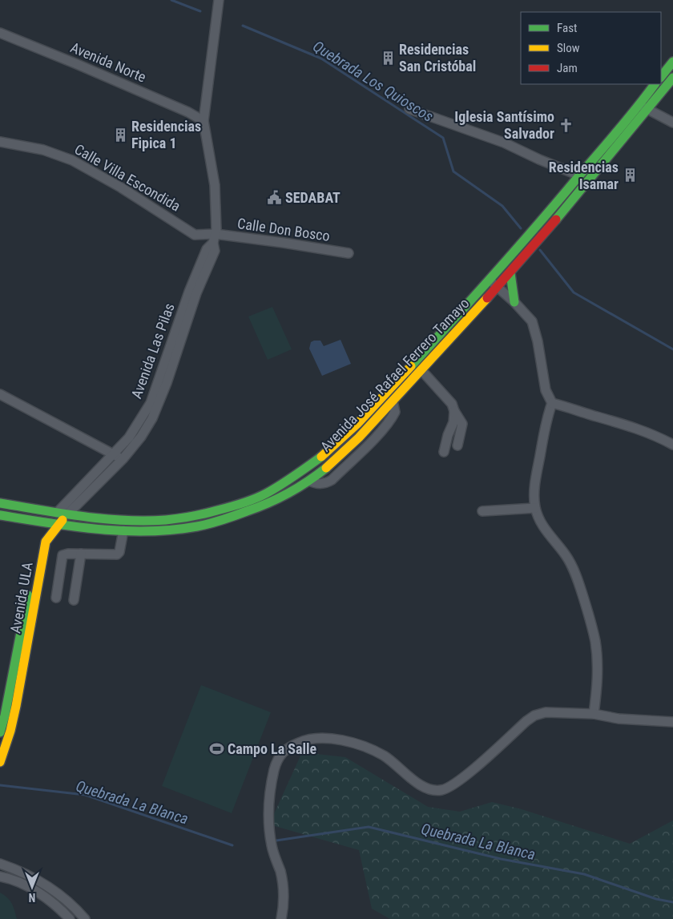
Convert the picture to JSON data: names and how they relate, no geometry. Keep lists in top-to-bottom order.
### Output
{
  "streets": {
    "street": [
      "Avenida Norte",
      "Calle Villa Escondida",
      "Calle Don Bosco",
      "Avenida Las Pilas",
      "Avenida José Rafael Ferrero Tamayo",
      "Avenida ULA"
    ]
  },
  "crossings": [
    ["Avenida Norte", "Avenida Las Pilas"],
    ["Calle Villa Escondida", "Calle Don Bosco"],
    ["Calle Villa Escondida", "Avenida Las Pilas"],
    ["Calle Don Bosco", "Avenida Las Pilas"],
    ["Avenida Las Pilas", "Avenida José Rafael Ferrero Tamayo"],
    ["Avenida Las Pilas", "Avenida ULA"],
    ["Avenida José Rafael Ferrero Tamayo", "Avenida ULA"]
  ],
  "water": ["Quebrada Los Quioscos", "Quebrada La Blanca"],
  "places": {
    "building": ["Residencias San Cristóbal", "Residencias Fipica 1", "Residencias Isamar"],
    "church": ["Iglesia Santísimo Salvador"],
    "public building": ["SEDABAT"],
    "sports": ["Campo La Salle"]
  },
  "legend": ["Fast", "Slow", "Jam"],
  "north": "bottom"
}
